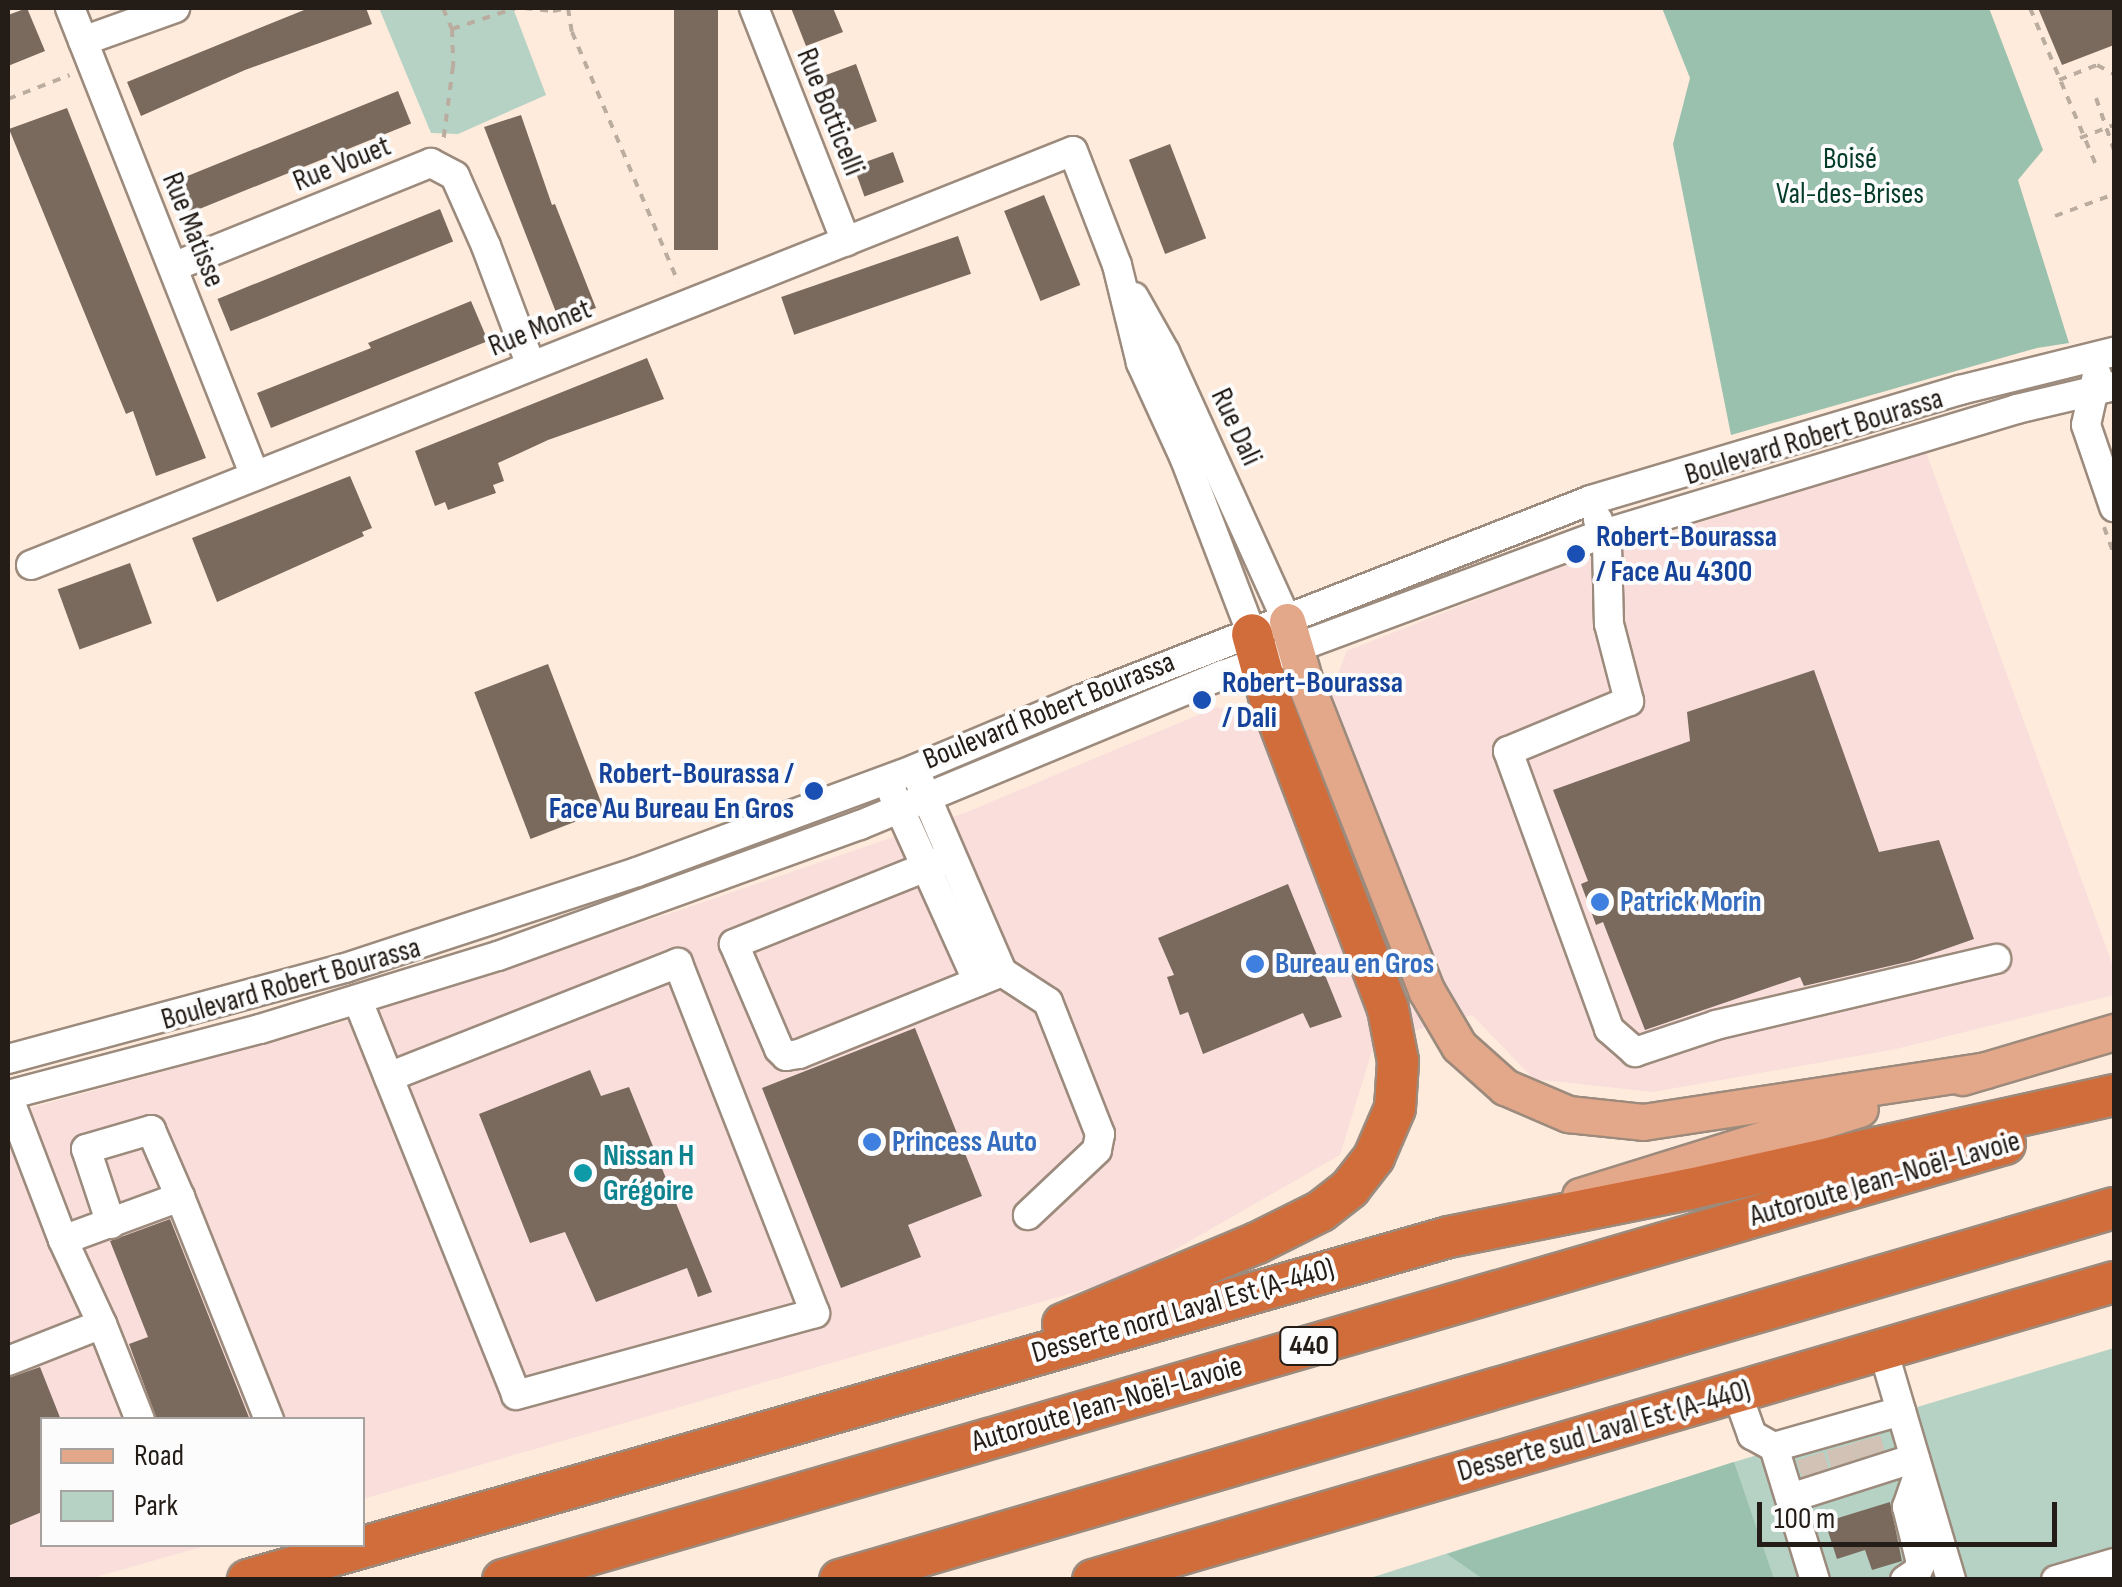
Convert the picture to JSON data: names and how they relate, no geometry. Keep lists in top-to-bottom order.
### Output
{
  "streets": {
    "highway": [
      "Autoroute Jean-Noël-Lavoie",
      "Desserte nord Laval Est (A-440)",
      "440",
      "Desserte sud Laval Est (A-440)"
    ],
    "street": [
      "Rue Botticelli",
      "Rue Vouet",
      "Rue Matisse",
      "Rue Monet",
      "Rue Dali",
      "Boulevard Robert Bourassa"
    ]
  },
  "crossings": [
    ["Rue Botticelli", "Rue Monet"],
    ["Rue Vouet", "Rue Matisse"],
    ["Rue Vouet", "Rue Monet"],
    ["Rue Matisse", "Rue Monet"],
    ["Rue Monet", "Rue Dali"],
    ["Rue Dali", "Boulevard Robert Bourassa"]
  ],
  "parks": ["Boisé Val-des-Brises"],
  "places": [
    "Robert-Bourassa / Face Au 4300",
    "Robert-Bourassa / Dali",
    "Robert-Bourassa / Face Au Bureau En Gros",
    "Patrick Morin",
    "Bureau en Gros",
    "Princess Auto",
    "Nissan H Grégoire"
  ],
  "legend": ["Road", "Park"],
  "scale_bar": "100 m"
}
